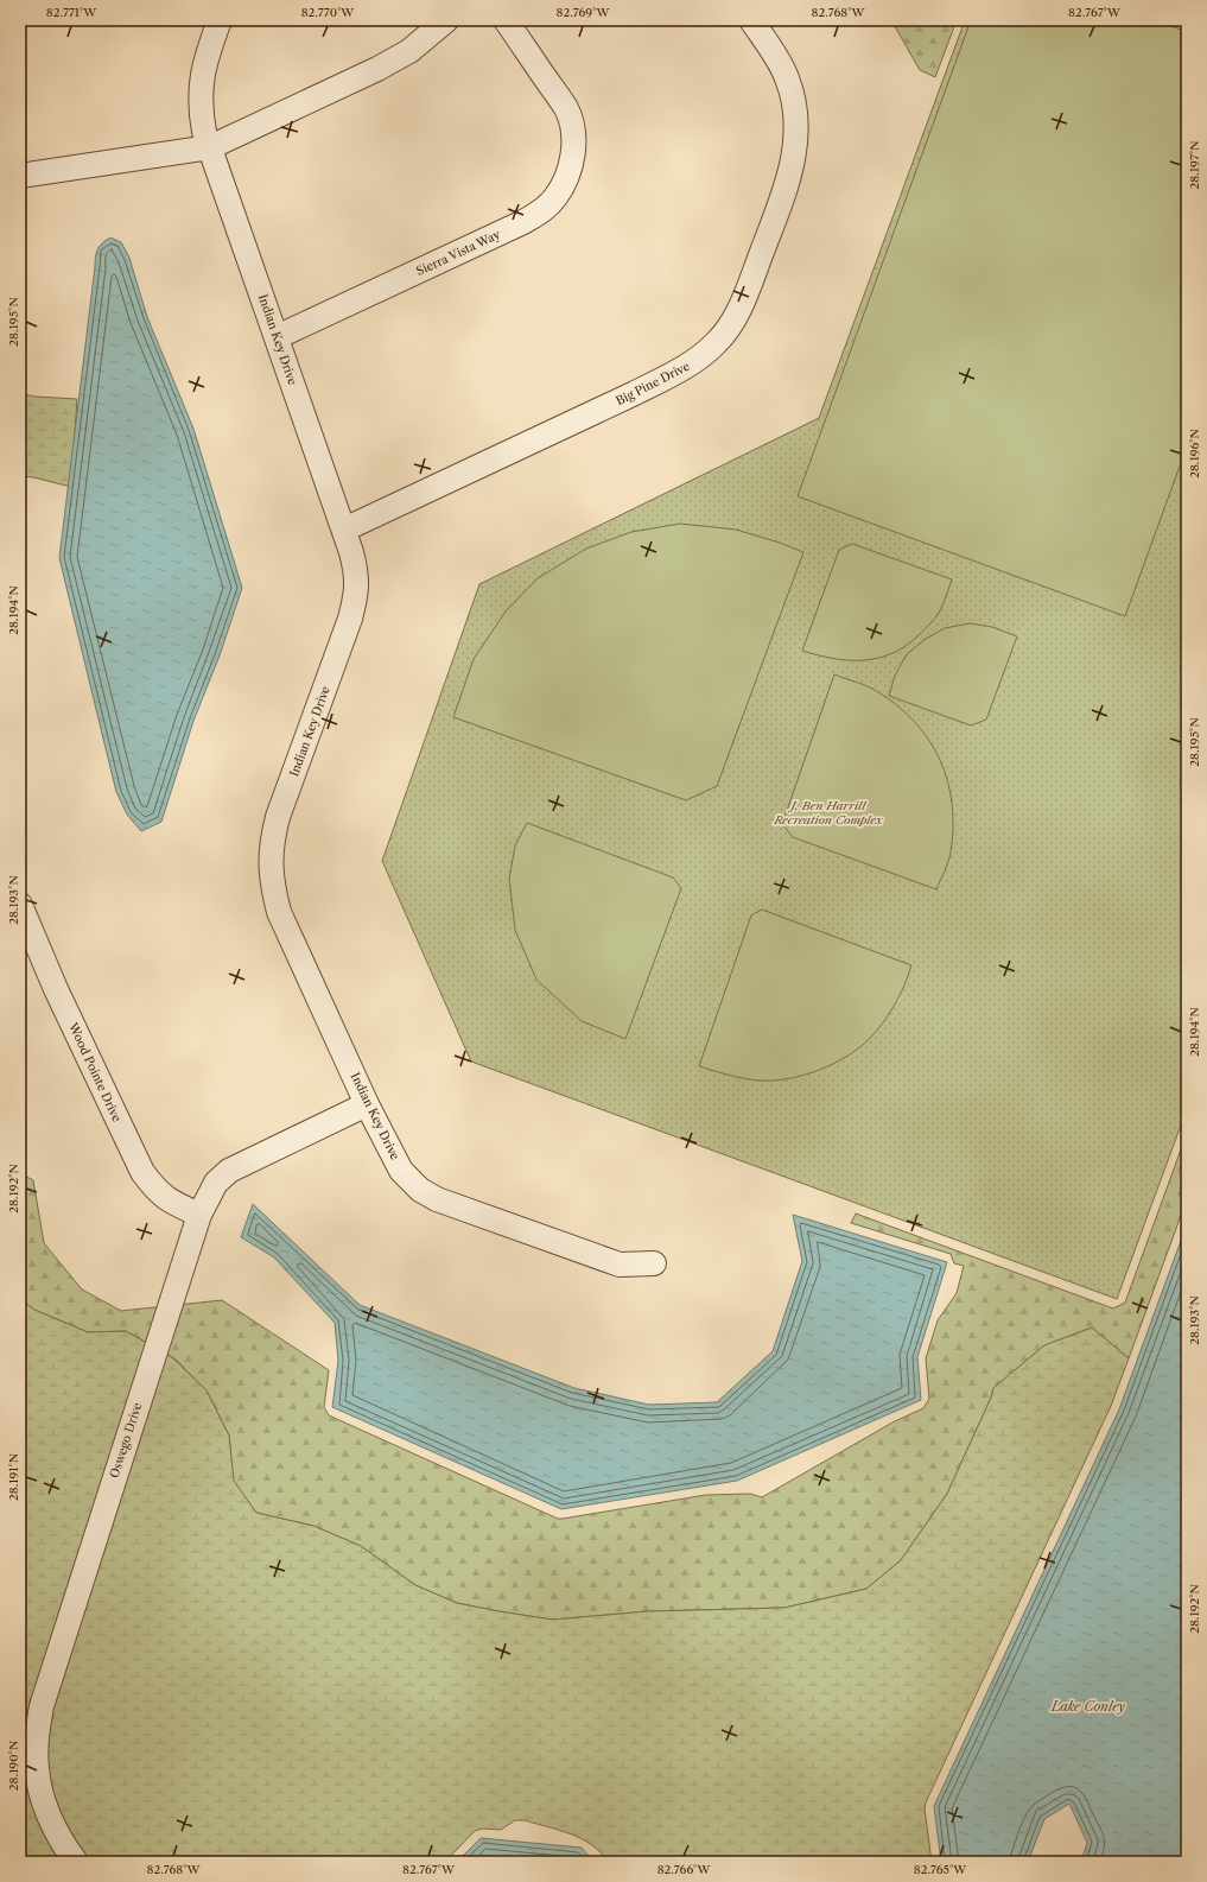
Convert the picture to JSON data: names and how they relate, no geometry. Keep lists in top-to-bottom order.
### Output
{
  "streets": {
    "street": [
      "Sierra Vista Way",
      "Indian Key Drive",
      "Big Pine Drive",
      "Wood Pointe Drive",
      "Oswego Drive"
    ]
  },
  "crossings": [
    ["Sierra Vista Way", "Indian Key Drive"],
    ["Indian Key Drive", "Big Pine Drive"],
    ["Indian Key Drive", "Oswego Drive"],
    ["Wood Pointe Drive", "Oswego Drive"]
  ],
  "water": ["Lake Conley"],
  "parks": ["J. Ben Harrill Recreation Complex"],
  "coordinates": [
    "82.771°W",
    "82.770°W",
    "82.769°W",
    "82.768°W",
    "82.767°W",
    "28.197°N",
    "28.195°N",
    "28.196°N",
    "28.194°N",
    "28.193°N",
    "28.192°N",
    "28.191°N",
    "28.190°N",
    "82.766°W",
    "82.765°W"
  ]
}
